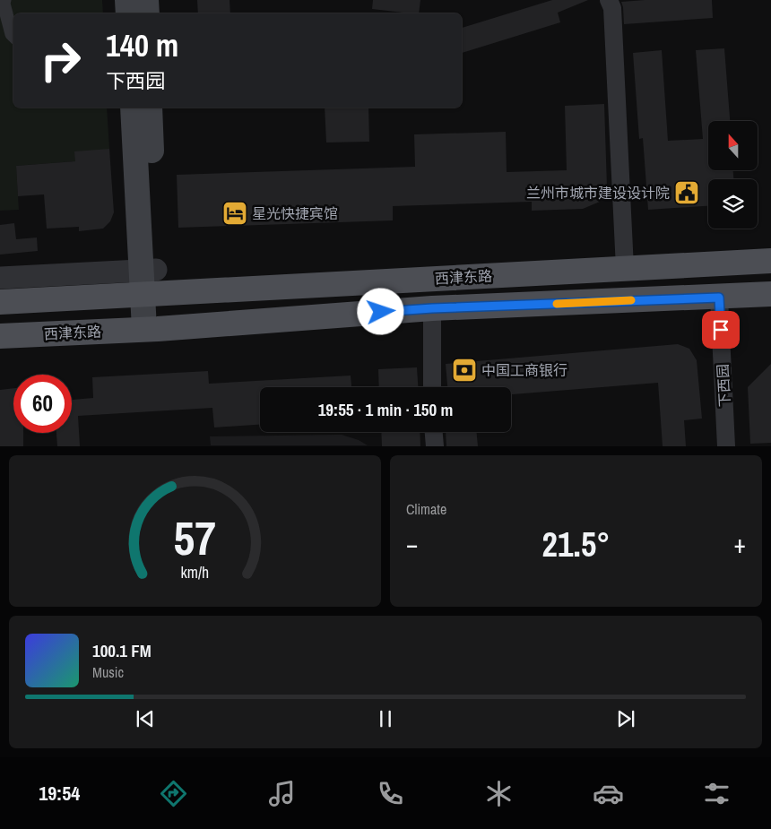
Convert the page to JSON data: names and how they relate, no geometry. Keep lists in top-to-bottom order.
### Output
{
  "streets": {
    "main road": ["西津东路"],
    "street": ["下西园"]
  },
  "crossings": [
    ["西津东路", "下西园"]
  ],
  "places": {
    "public building": ["兰州市城市建设设计院"],
    "hotel": ["星光快捷宾馆"],
    "bank": ["中国工商银行"]
  },
  "north": "top",
  "page": {
    "turn": ["140 m", "下西园"],
    "limit": "60",
    "trip": "19:55 · 1 min · 150 m",
    "tile": "Climate",
    "heat": ["−", "21.5°", "+"],
    "song": ["100.1 FM", "Music"],
    "tabs": "19:54",
    "gauge": ["57", "km/h"]
  }
}
